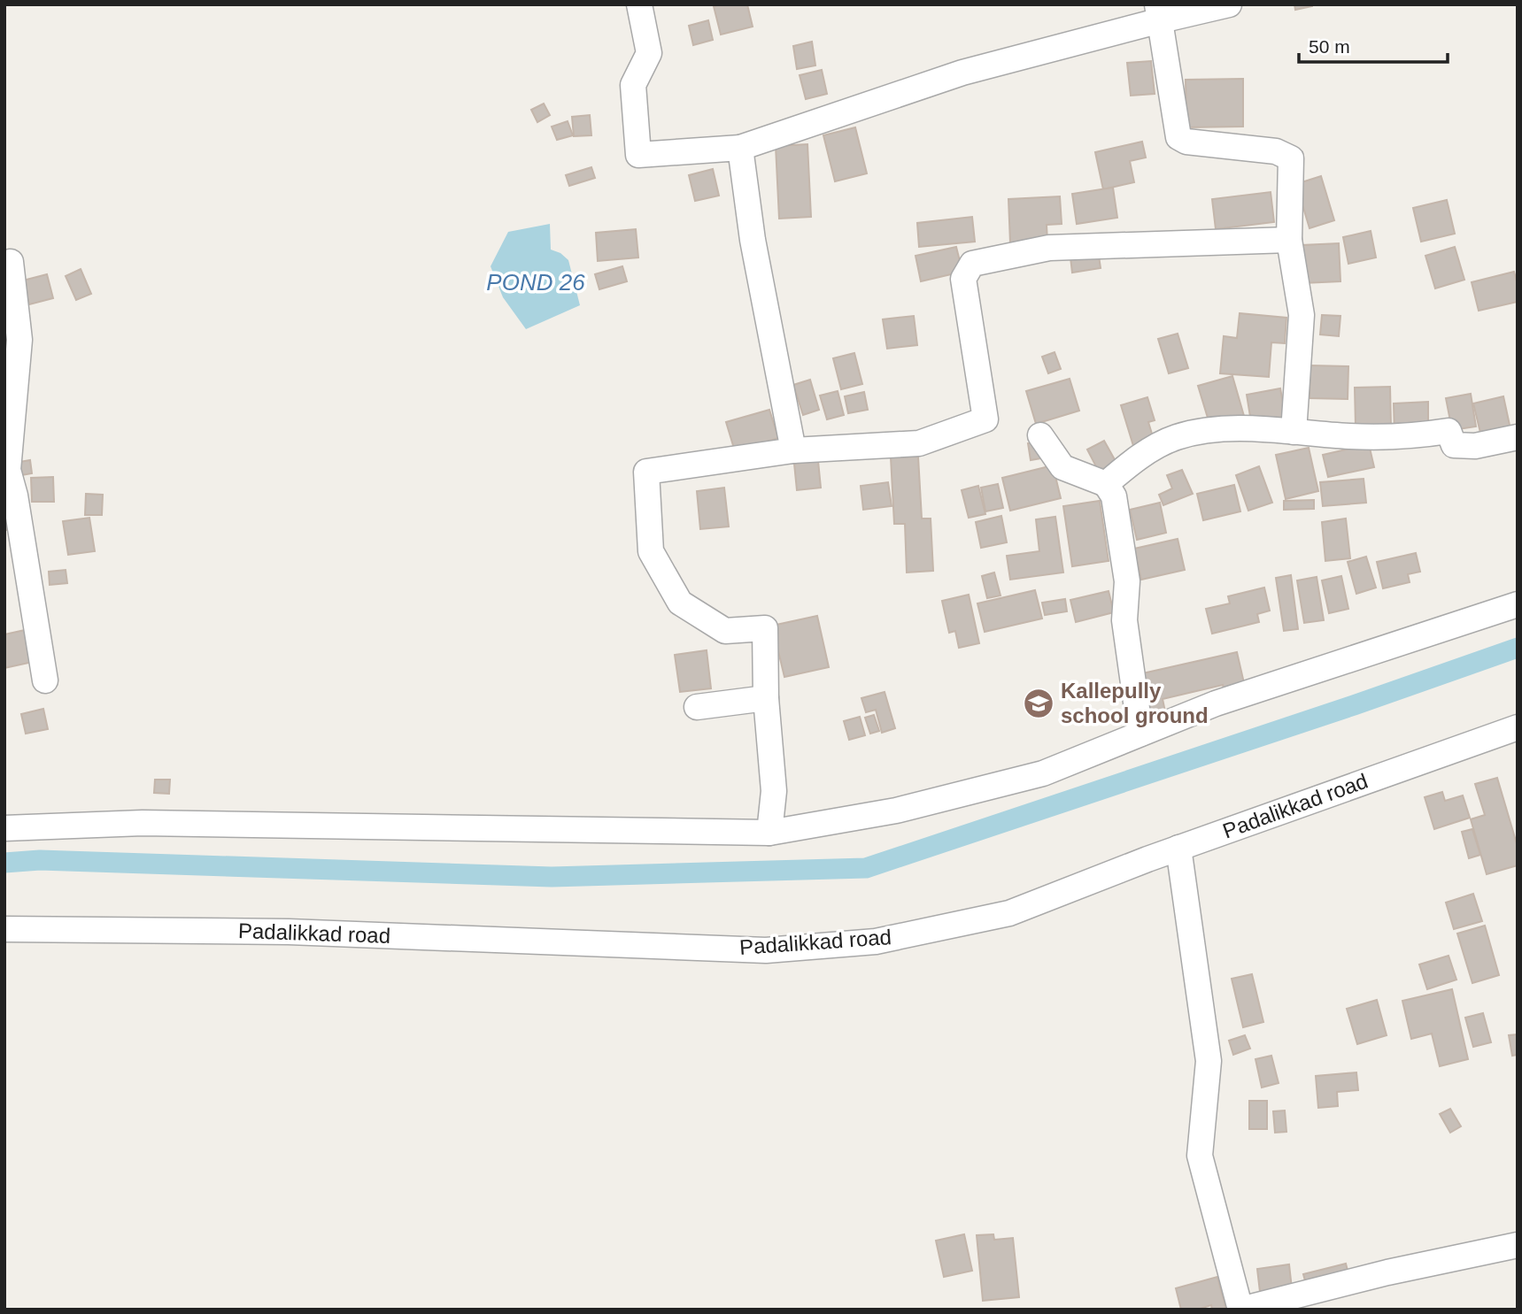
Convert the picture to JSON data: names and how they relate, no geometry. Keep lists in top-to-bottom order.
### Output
{
  "streets": {
    "street": ["Padalikkad road"]
  },
  "water": ["POND 26"],
  "places": {
    "school or university": ["Kallepully school ground"]
  },
  "scale_bar": "50 m"
}
